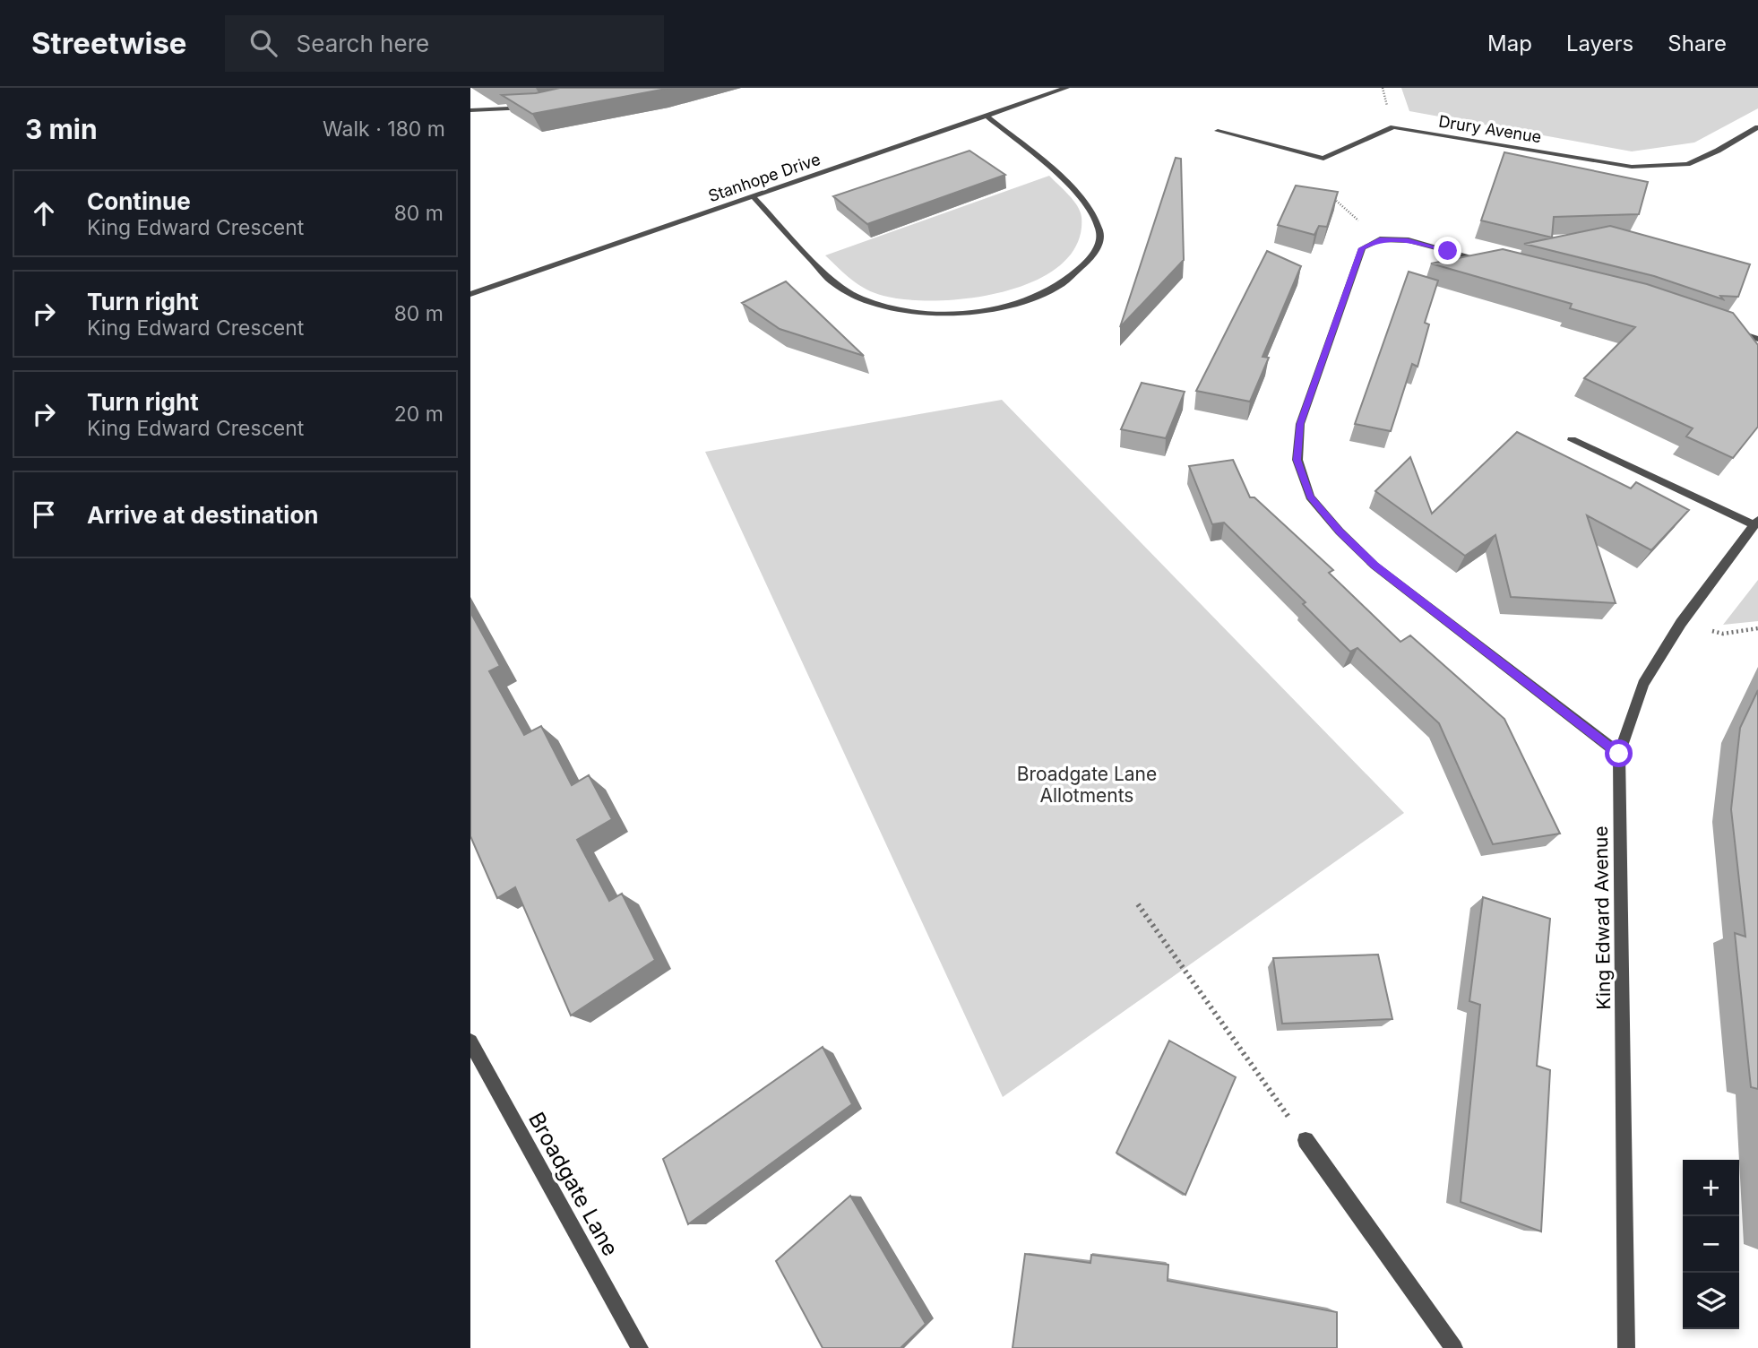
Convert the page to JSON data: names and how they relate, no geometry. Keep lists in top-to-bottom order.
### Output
{
  "streets": {
    "street": [
      "Drury Avenue",
      "Stanhope Drive",
      "King Edward Avenue",
      "Broadgate Lane"
    ]
  },
  "parks": ["Broadgate Lane Allotments"],
  "page": {
    "header": "Streetwise",
    "search": "Search here",
    "nav": ["Map", "Layers", "Share"],
    "heading": ["3 min", "Walk · 180 m"],
    "list": [
      ["Continue", "King Edward Crescent", "80 m"],
      ["Turn right", "King Edward Crescent", "80 m"],
      ["Turn right", "King Edward Crescent", "20 m"],
      "Arrive at destination"
    ],
    "map_buttons": ["+", "−"]
  }
}
